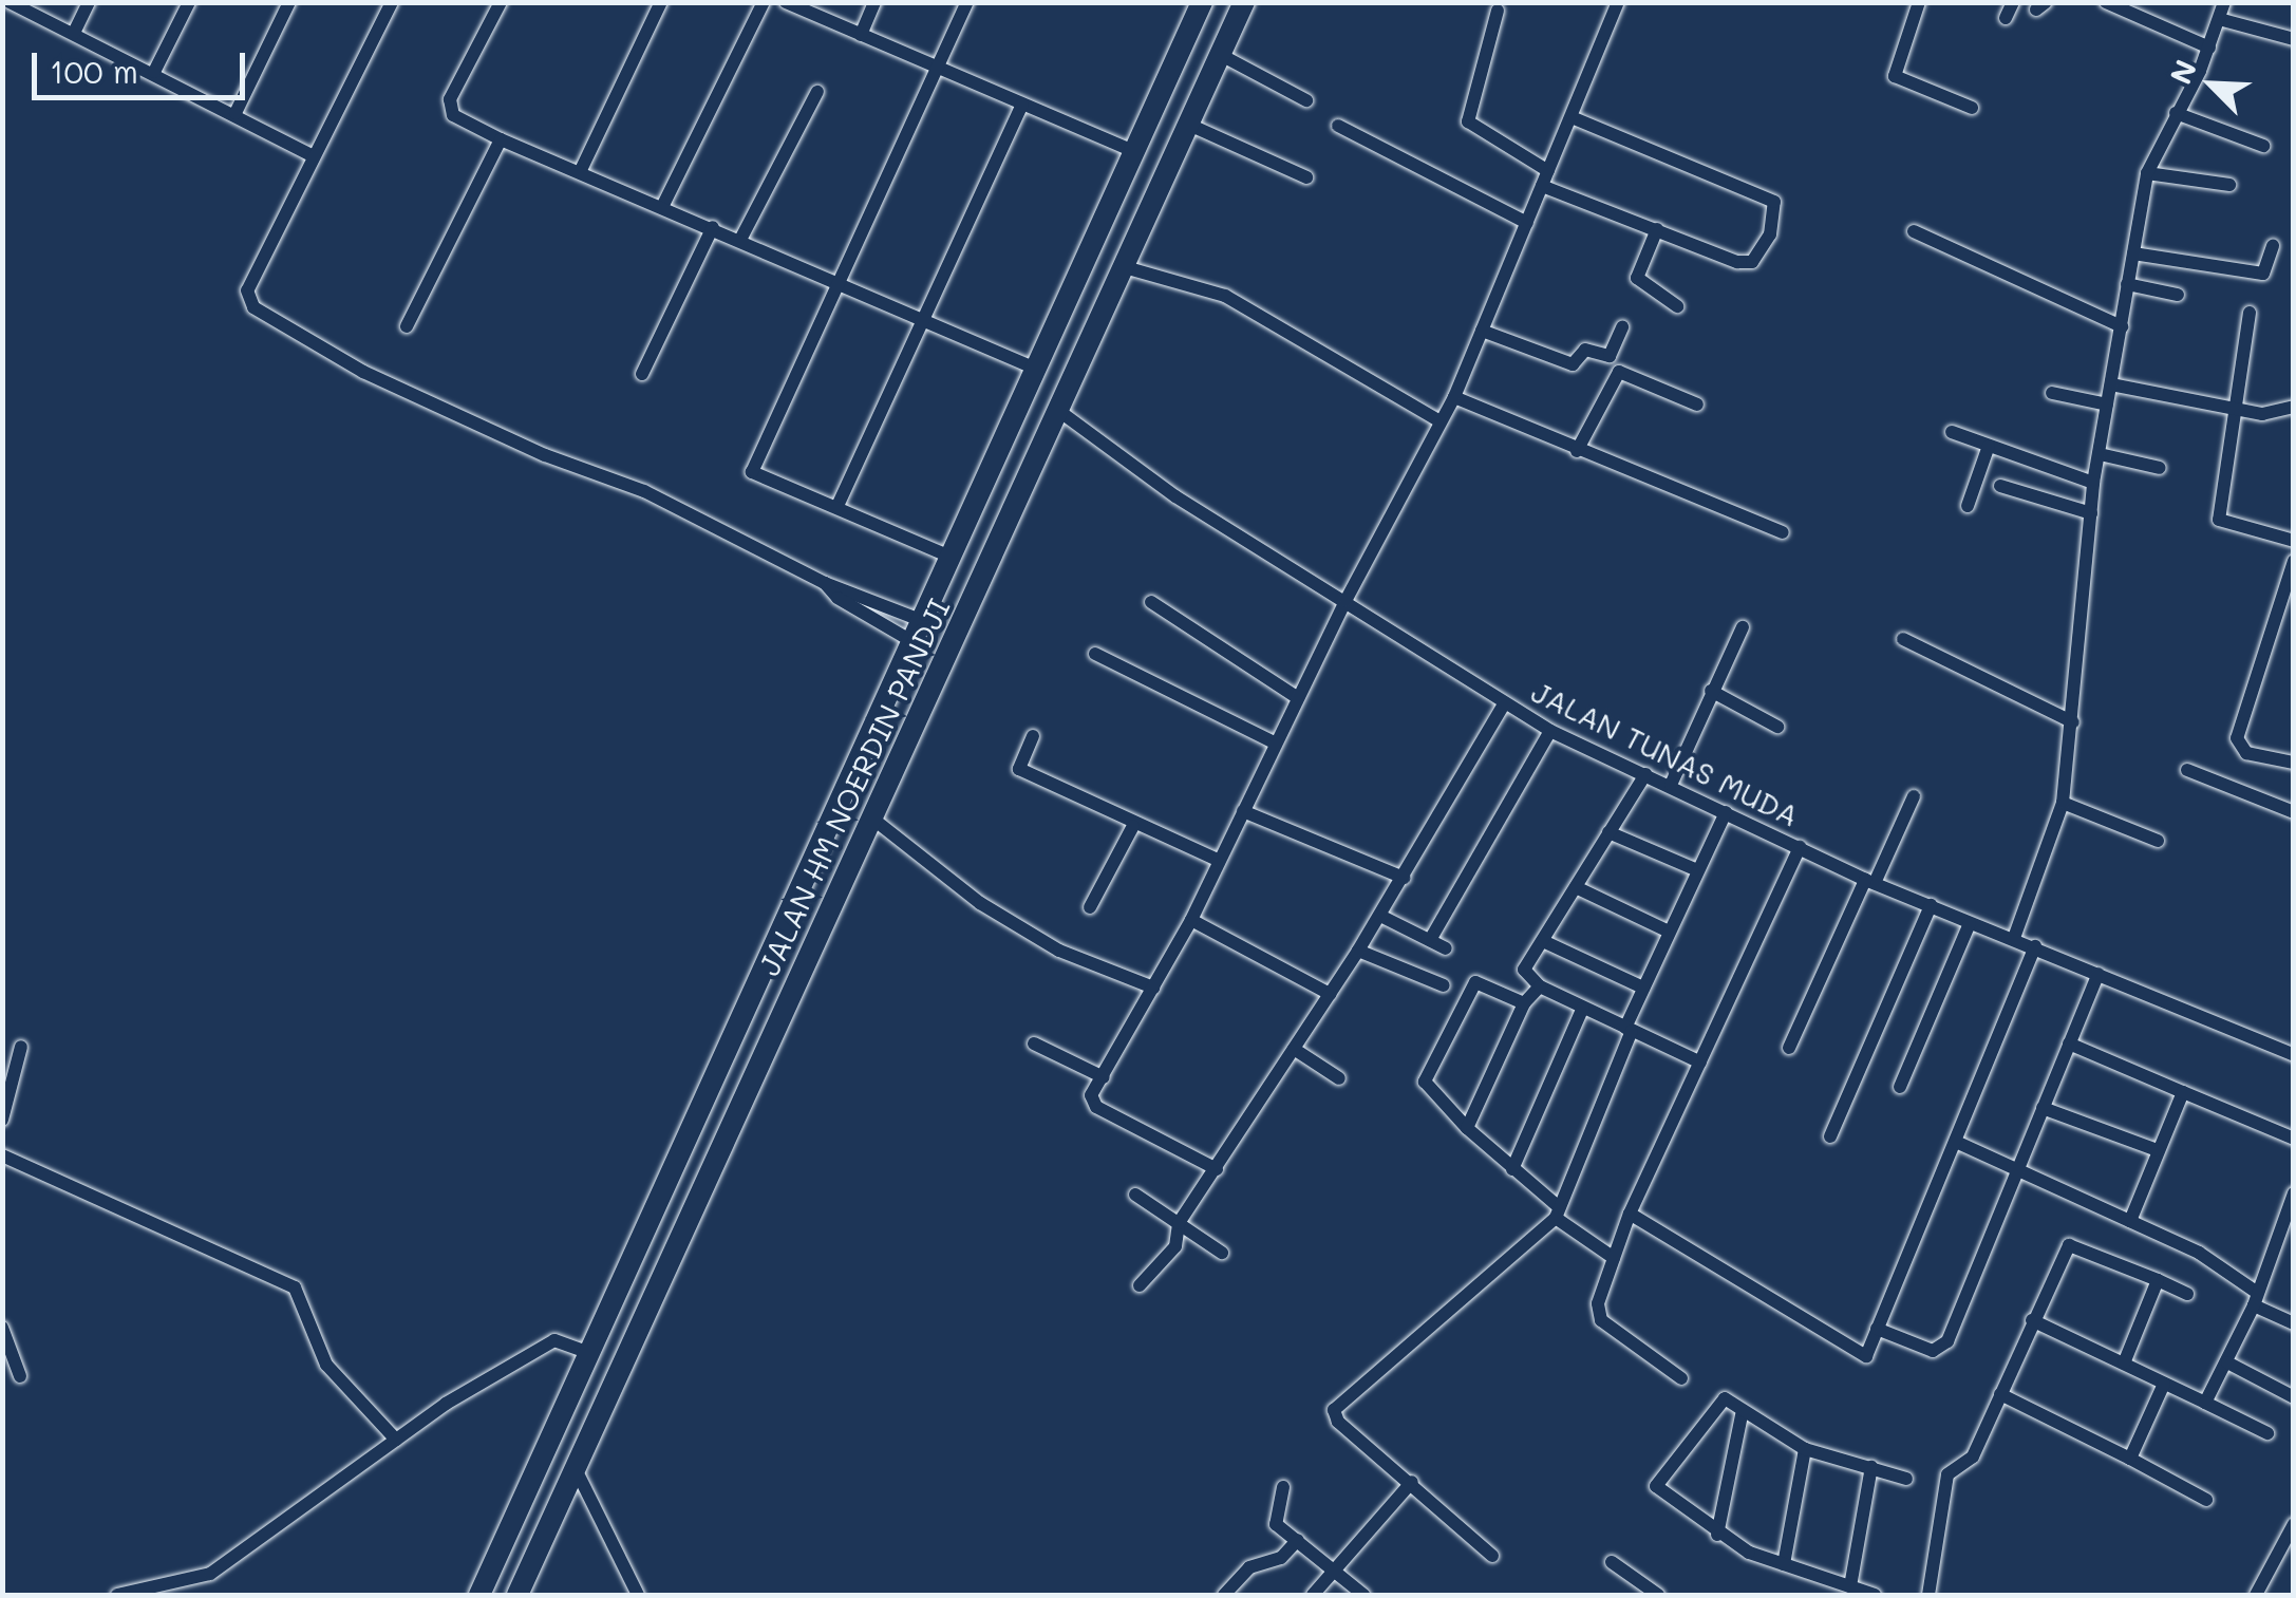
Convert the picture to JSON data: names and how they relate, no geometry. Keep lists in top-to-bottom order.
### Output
{
  "streets": {
    "main road": ["JALAN HM NOERDIN PANDJI"],
    "street": ["JALAN TUNAS MUDA"]
  },
  "crossings": [
    ["JALAN TUNAS MUDA", "JALAN HM NOERDIN PANDJI"]
  ],
  "scale_bar": "100 m",
  "north": "top left"
}
